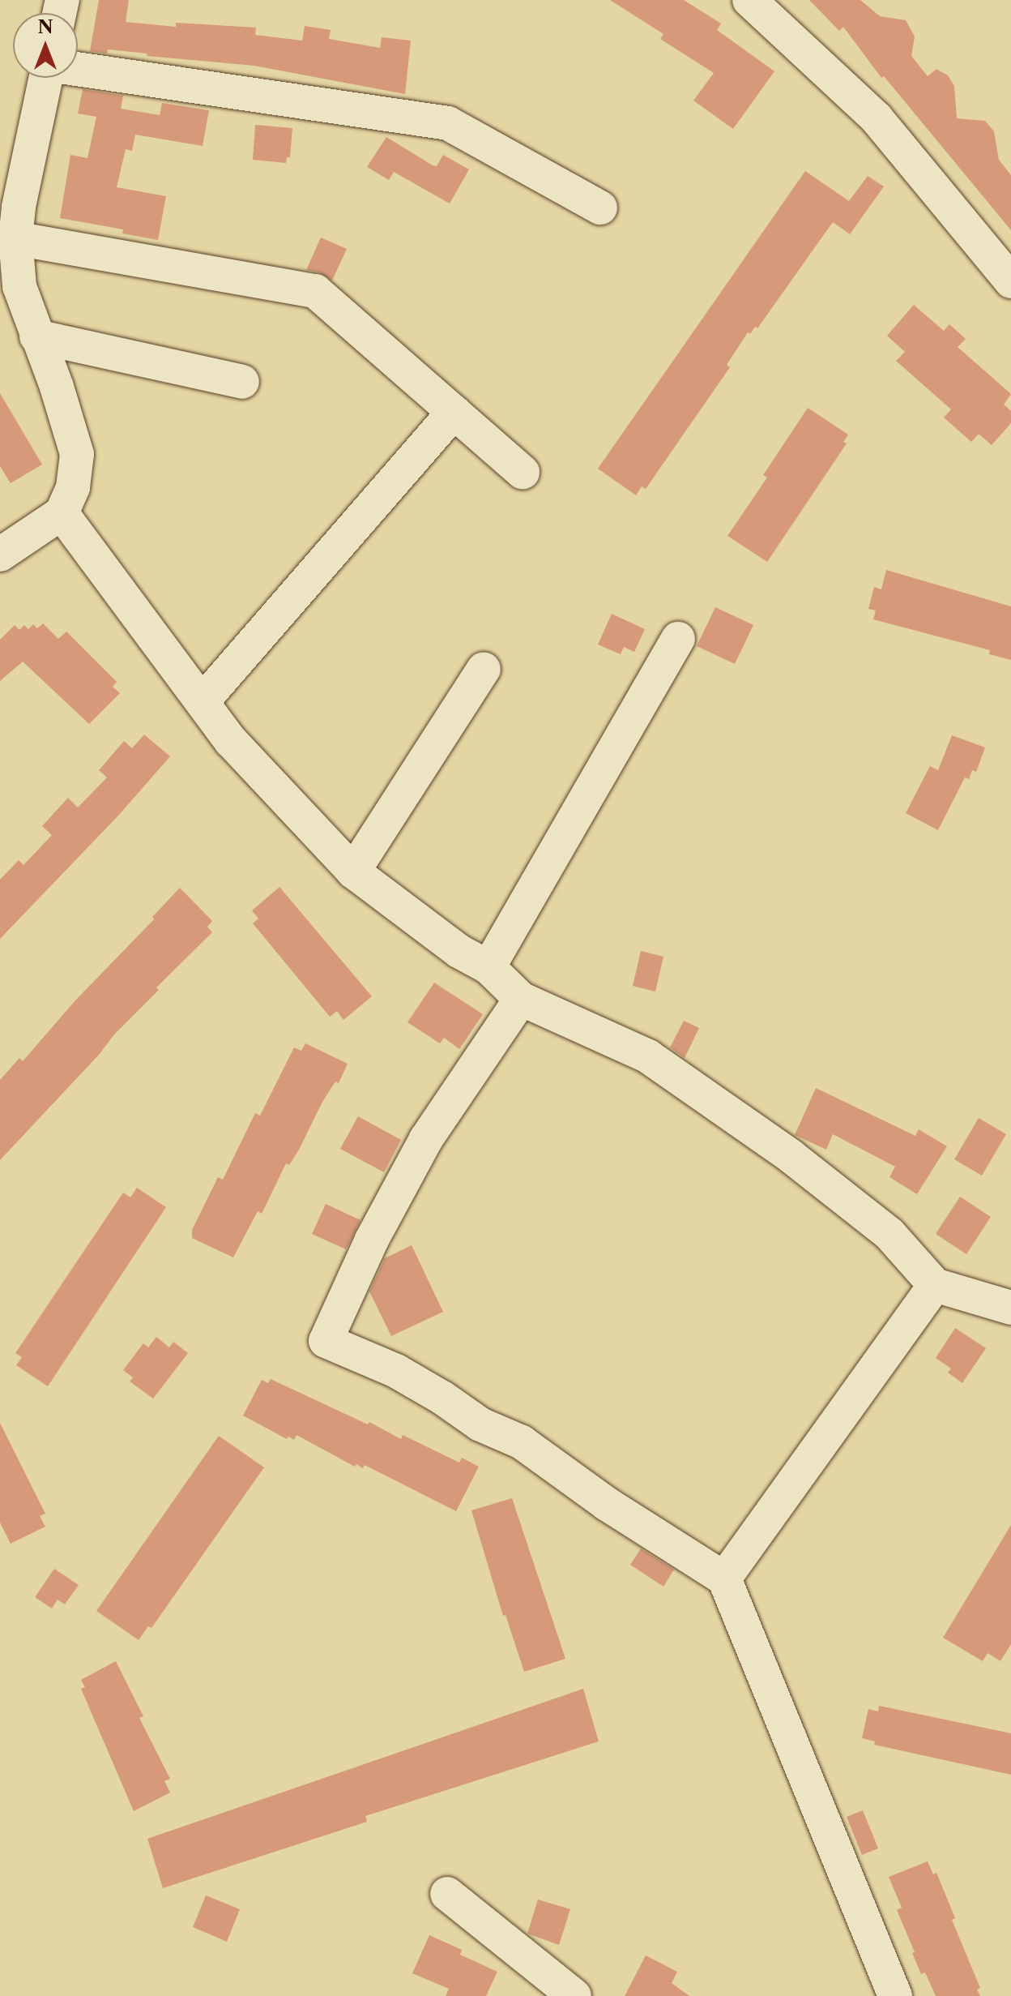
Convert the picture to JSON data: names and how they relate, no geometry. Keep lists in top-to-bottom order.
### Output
{
  "north": "top"
}
